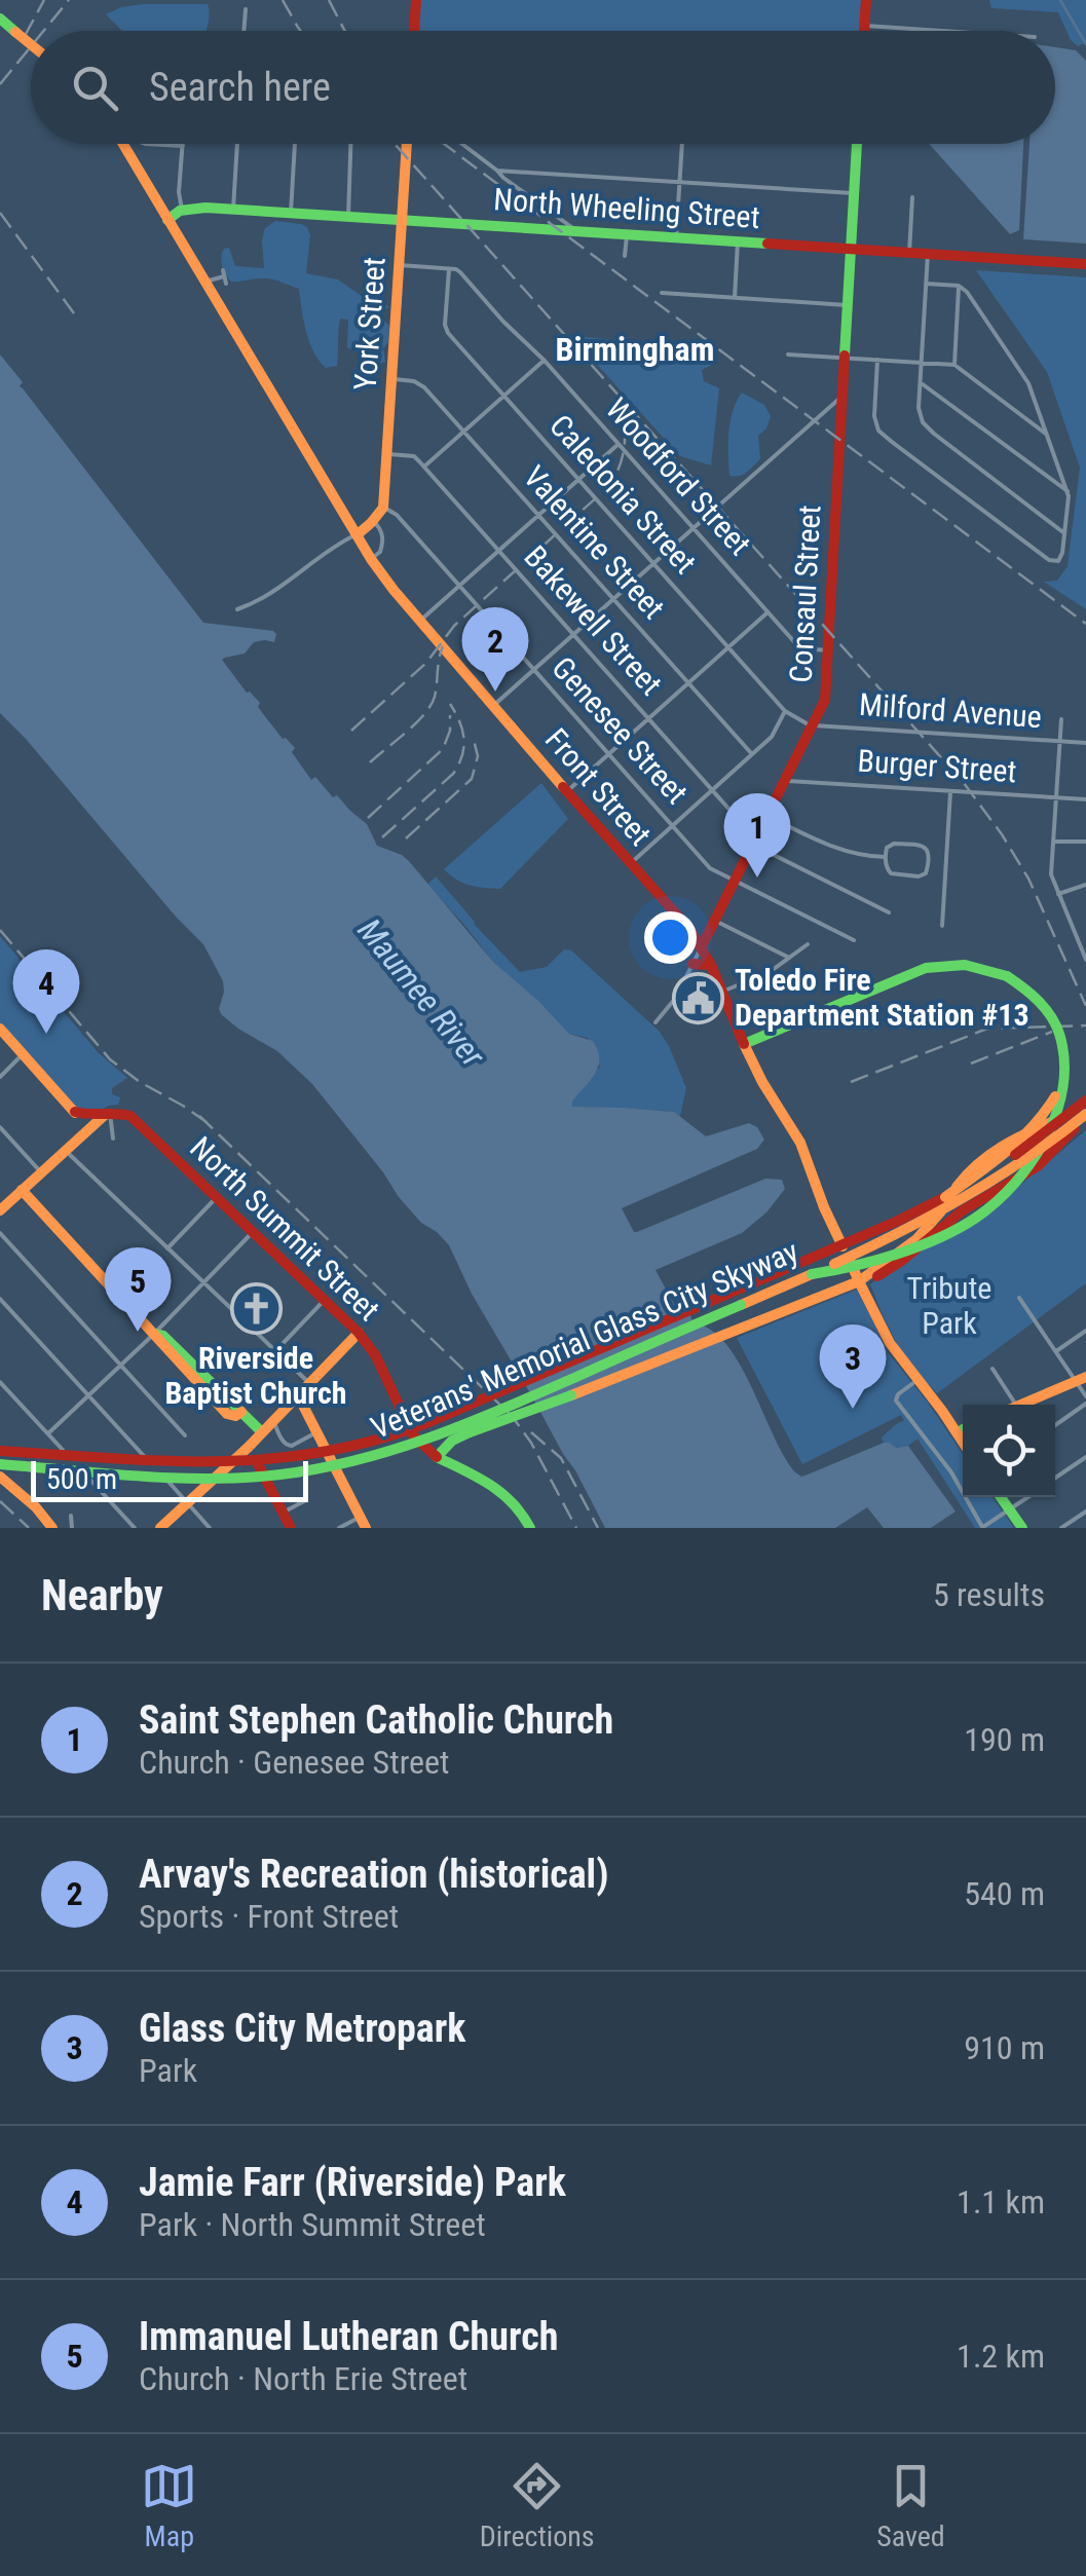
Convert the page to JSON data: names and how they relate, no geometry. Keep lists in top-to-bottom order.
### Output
{
  "streets": {
    "main road": [
      "North Wheeling Street",
      "York Street",
      "Consaul Street",
      "Front Street",
      "North Summit Street",
      "Veterans' Memorial Glass City Skyway"
    ],
    "street": [
      "Woodford Street",
      "Caledonia Street",
      "Valentine Street",
      "Bakewell Street",
      "Milford Avenue",
      "Genesee Street",
      "Burger Street"
    ]
  },
  "crossings": [
    ["North Wheeling Street", "York Street"],
    ["North Wheeling Street", "Consaul Street"],
    ["York Street", "Valentine Street"],
    ["York Street", "Bakewell Street"],
    ["York Street", "Genesee Street"],
    ["Woodford Street", "Caledonia Street"],
    ["Woodford Street", "Consaul Street"],
    ["Caledonia Street", "Consaul Street"],
    ["Caledonia Street", "Milford Avenue"],
    ["Consaul Street", "Bakewell Street"],
    ["Consaul Street", "Milford Avenue"],
    ["Consaul Street", "Genesee Street"],
    ["Consaul Street", "Burger Street"],
    ["Consaul Street", "Front Street"]
  ],
  "districts": ["Birmingham"],
  "water": ["Maumee River"],
  "parks": ["Tribute Park"],
  "places": {
    "public building": ["Toledo Fire Department Station #13"],
    "church": ["Riverside Baptist Church"]
  },
  "scale_bar": "500 m",
  "page": {
    "search": "Search here",
    "pins": [
      "2",
      "1",
      "4",
      "5",
      "3"
    ],
    "scale": "500 m",
    "heading": ["Nearby", "5 results"],
    "list": [
      {
        "mark": "1",
        "name": "Saint Stephen Catholic Church",
        "note": "Church · Genesee Street",
        "value": "190 m"
      },
      {
        "mark": "2",
        "name": "Arvay's Recreation (historical)",
        "note": "Sports · Front Street",
        "value": "540 m"
      },
      {
        "mark": "3",
        "name": "Glass City Metropark",
        "note": "Park",
        "value": "910 m"
      },
      {
        "mark": "4",
        "name": "Jamie Farr (Riverside) Park",
        "note": "Park · North Summit Street",
        "value": "1.1 km"
      },
      {
        "mark": "5",
        "name": "Immanuel Lutheran Church",
        "note": "Church · North Erie Street",
        "value": "1.2 km"
      }
    ],
    "nav": ["Map", "Directions", "Saved"]
  }
}
